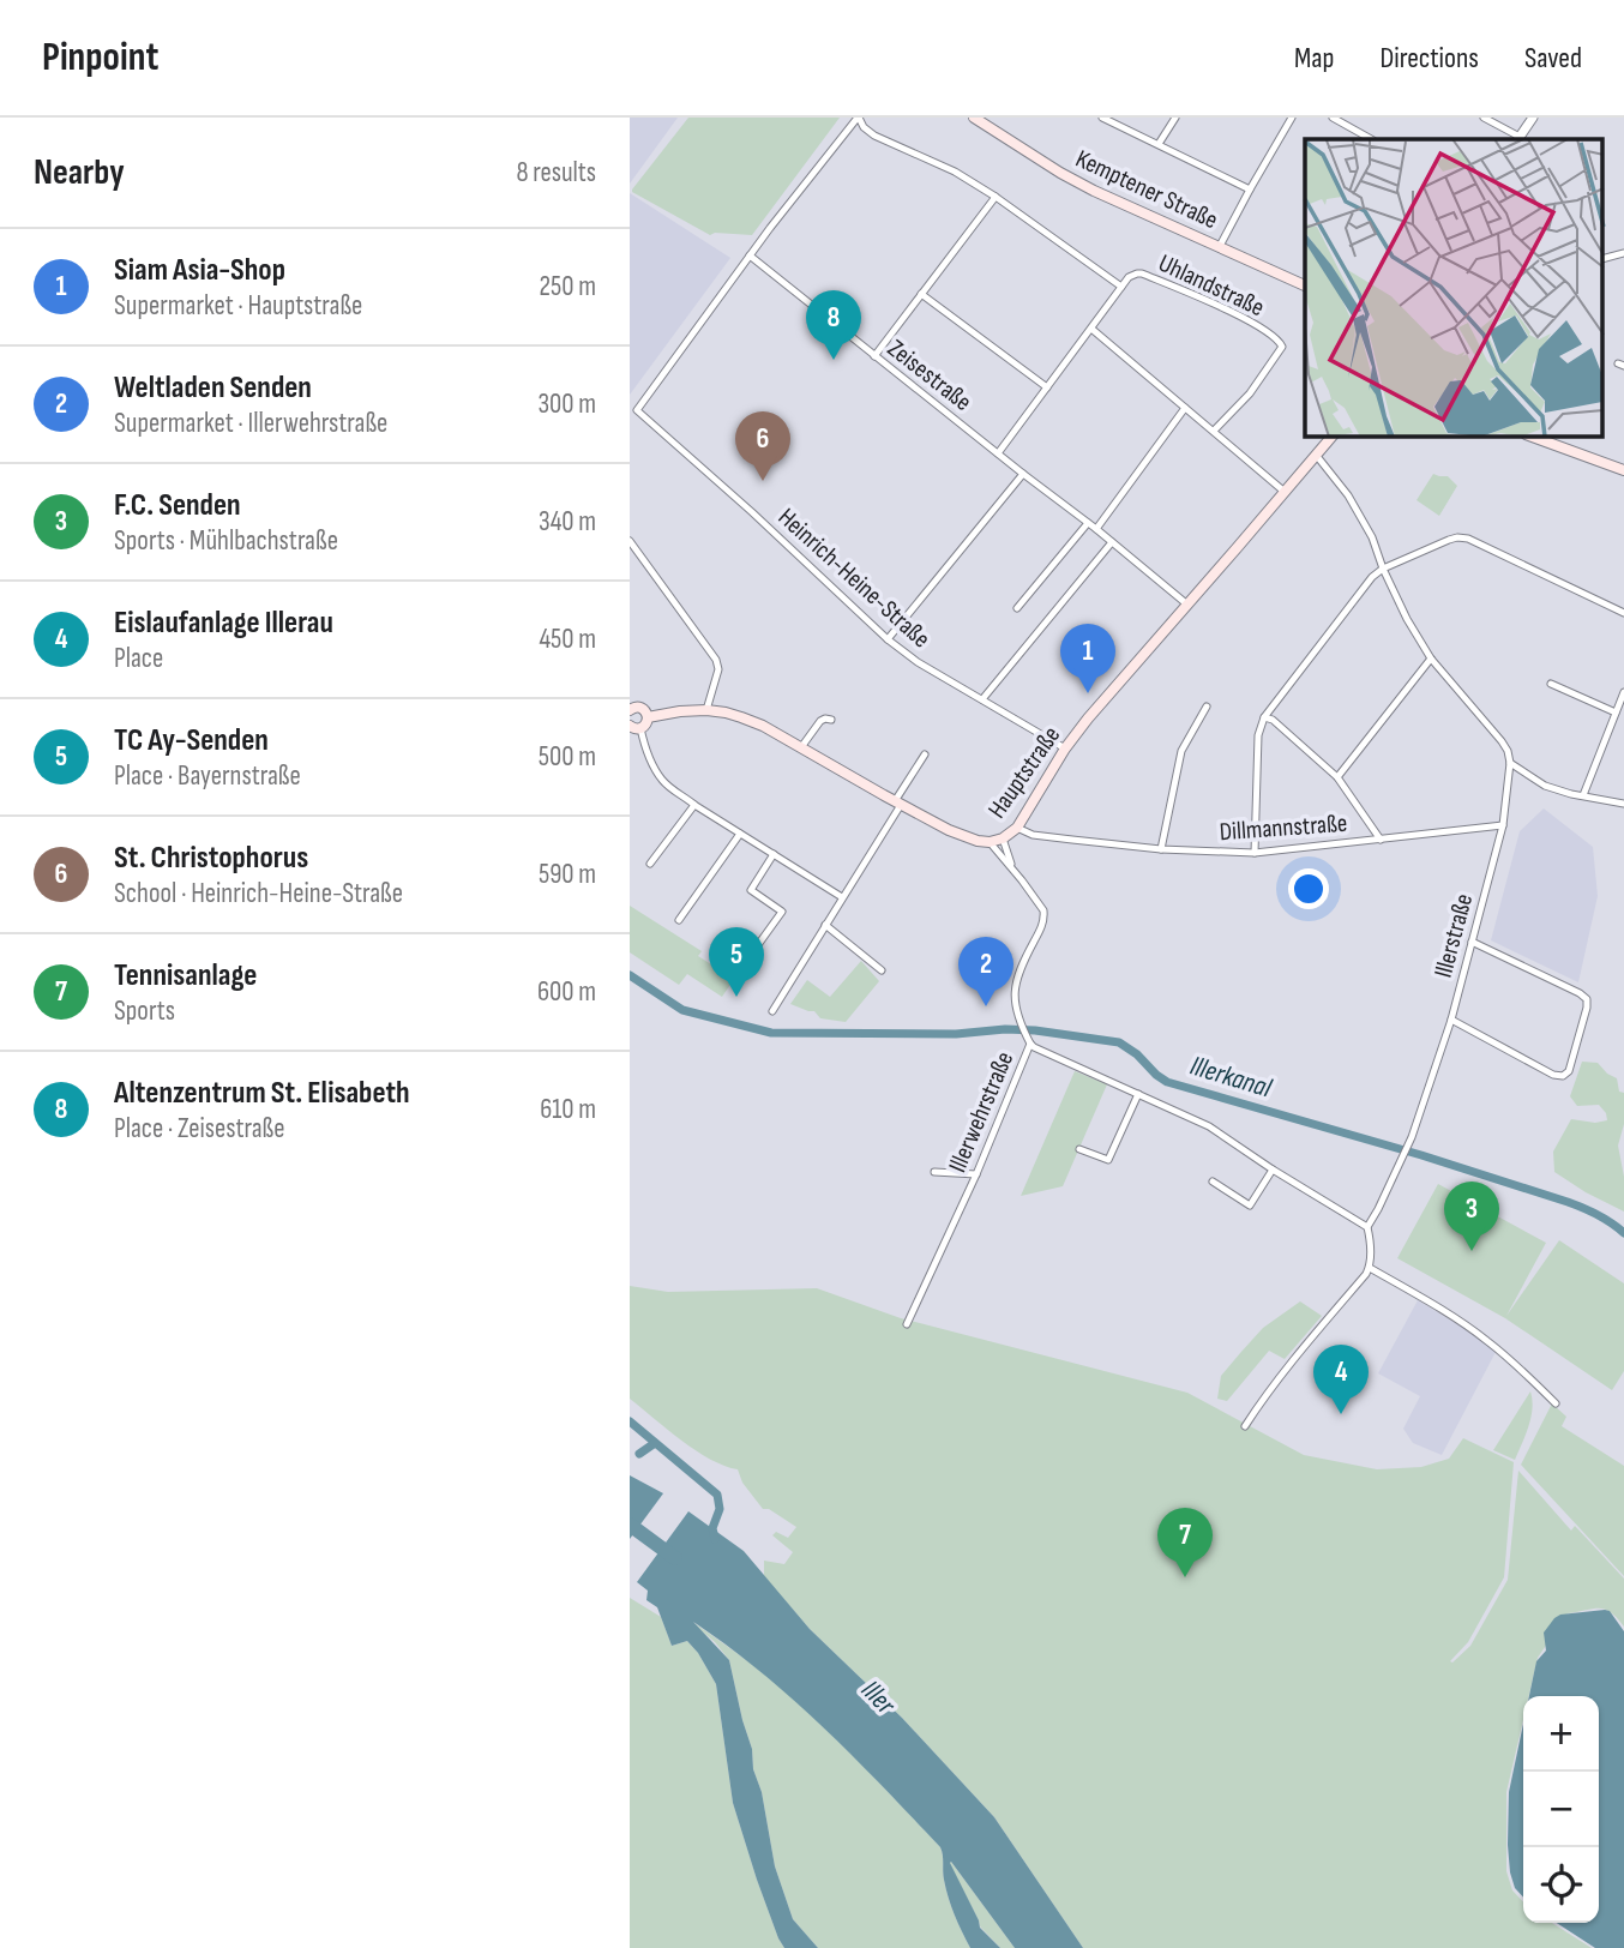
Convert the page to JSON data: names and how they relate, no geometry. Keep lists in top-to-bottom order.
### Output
{
  "streets": {
    "main road": ["Kemptener Straße", "Hauptstraße"],
    "street": [
      "Uhlandstraße",
      "Zeisestraße",
      "Heinrich-Heine-Straße",
      "Dillmannstraße",
      "Illerstraße",
      "Illerwehrstraße"
    ]
  },
  "crossings": [
    ["Uhlandstraße", "Zeisestraße"],
    ["Zeisestraße", "Heinrich-Heine-Straße"],
    ["Zeisestraße", "Hauptstraße"],
    ["Heinrich-Heine-Straße", "Hauptstraße"],
    ["Hauptstraße", "Dillmannstraße"],
    ["Hauptstraße", "Illerwehrstraße"],
    ["Dillmannstraße", "Illerstraße"]
  ],
  "water": ["Illerkanal", "Iller"],
  "page": {
    "header": "Pinpoint",
    "nav": ["Map", "Directions", "Saved"],
    "heading": ["Nearby", "8 results"],
    "list": [
      {
        "mark": "1",
        "name": "Siam Asia-Shop",
        "note": "Supermarket · Hauptstraße",
        "value": "250 m"
      },
      {
        "mark": "2",
        "name": "Weltladen Senden",
        "note": "Supermarket · Illerwehrstraße",
        "value": "300 m"
      },
      {
        "mark": "3",
        "name": "F.C. Senden",
        "note": "Sports · Mühlbachstraße",
        "value": "340 m"
      },
      {
        "mark": "4",
        "name": "Eislaufanlage Illerau",
        "note": "Place",
        "value": "450 m"
      },
      {
        "mark": "5",
        "name": "TC Ay-Senden",
        "note": "Place · Bayernstraße",
        "value": "500 m"
      },
      {
        "mark": "6",
        "name": "St. Christophorus",
        "note": "School · Heinrich-Heine-Straße",
        "value": "590 m"
      },
      {
        "mark": "7",
        "name": "Tennisanlage",
        "note": "Sports",
        "value": "600 m"
      },
      {
        "mark": "8",
        "name": "Altenzentrum St. Elisabeth",
        "note": "Place · Zeisestraße",
        "value": "610 m"
      }
    ],
    "pins": [
      "8",
      "6",
      "1",
      "5",
      "2",
      "3",
      "4",
      "7"
    ],
    "map_buttons": ["+", "−"]
  }
}
